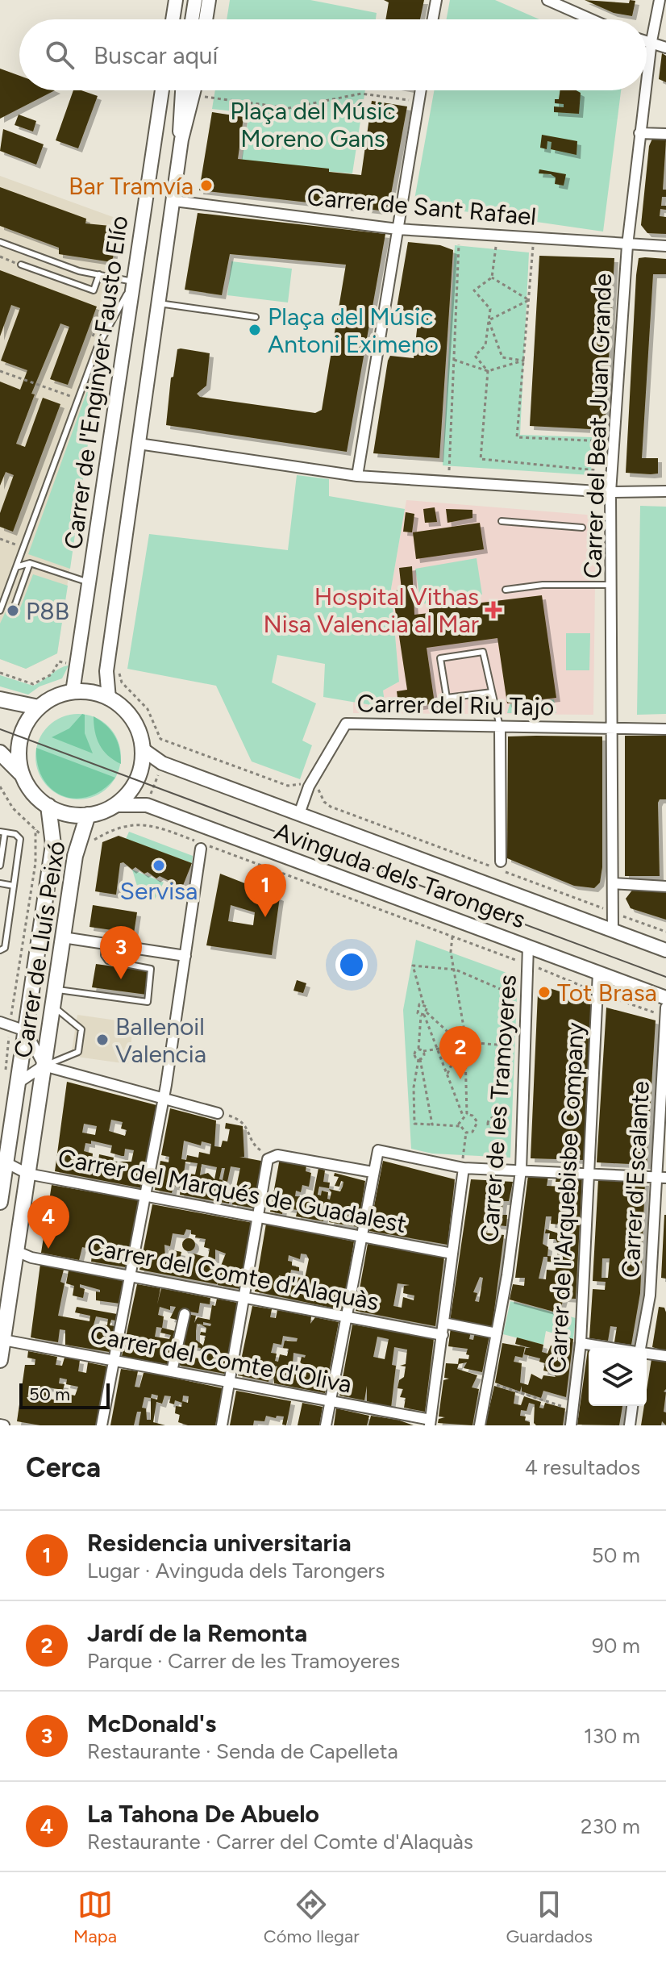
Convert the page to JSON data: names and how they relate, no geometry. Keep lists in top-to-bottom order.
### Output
{
  "streets": {
    "main road": ["Carrer de l'Enginyer Fausto Elío", "Avinguda dels Tarongers", "Carrer de Lluís Peixó"],
    "street": [
      "Carrer de Sant Rafael",
      "Carrer del Beat Juan Grande",
      "Carrer del Riu Tajo",
      "Carrer de les Tramoyeres",
      "Carrer d'Escalante",
      "Carrer del Marqués de Guadalest",
      "Carrer de l'Arquebisbe Company",
      "Carrer del Comte d'Alaquàs",
      "Carrer del Comte d'Oliva"
    ]
  },
  "crossings": [
    ["Carrer de Sant Rafael", "Carrer de l'Enginyer Fausto Elío"],
    ["Carrer de Sant Rafael", "Carrer del Beat Juan Grande"],
    ["Carrer de l'Enginyer Fausto Elío", "Avinguda dels Tarongers"],
    ["Carrer de l'Enginyer Fausto Elío", "Carrer de Lluís Peixó"],
    ["Carrer del Beat Juan Grande", "Carrer del Riu Tajo"],
    ["Carrer del Beat Juan Grande", "Avinguda dels Tarongers"],
    ["Carrer del Riu Tajo", "Avinguda dels Tarongers"],
    ["Avinguda dels Tarongers", "Carrer de Lluís Peixó"],
    ["Avinguda dels Tarongers", "Carrer de les Tramoyeres"],
    ["Avinguda dels Tarongers", "Carrer de l'Arquebisbe Company"],
    ["Carrer de Lluís Peixó", "Carrer del Marqués de Guadalest"],
    ["Carrer de Lluís Peixó", "Carrer del Comte d'Alaquàs"],
    ["Carrer de Lluís Peixó", "Carrer del Comte d'Oliva"]
  ],
  "parks": ["Plaça del Músic Moreno Gans"],
  "places": {
    "other": [
      "Bar Tramvía",
      "Plaça del Músic Antoni Eximeno",
      "P8B",
      "Servisa",
      "Tot Brasa",
      "Ballenoil Valencia"
    ],
    "health": ["Hospital Vithas Nisa Valencia al Mar"]
  },
  "scale_bar": "50 m",
  "page": {
    "search": "Buscar aquí",
    "pins": [
      "1",
      "3",
      "2",
      "4"
    ],
    "scale": "50 m",
    "heading": ["Cerca", "4 resultados"],
    "list": [
      {
        "mark": "1",
        "name": "Residencia universitaria",
        "note": "Lugar · Avinguda dels Tarongers",
        "value": "50 m"
      },
      {
        "mark": "2",
        "name": "Jardí de la Remonta",
        "note": "Parque · Carrer de les Tramoyeres",
        "value": "90 m"
      },
      {
        "mark": "3",
        "name": "McDonald's",
        "note": "Restaurante · Senda de Capelleta",
        "value": "130 m"
      },
      {
        "mark": "4",
        "name": "La Tahona De Abuelo",
        "note": "Restaurante · Carrer del Comte d'Alaquàs",
        "value": "230 m"
      }
    ],
    "nav": ["Mapa", "Cómo llegar", "Guardados"]
  }
}
